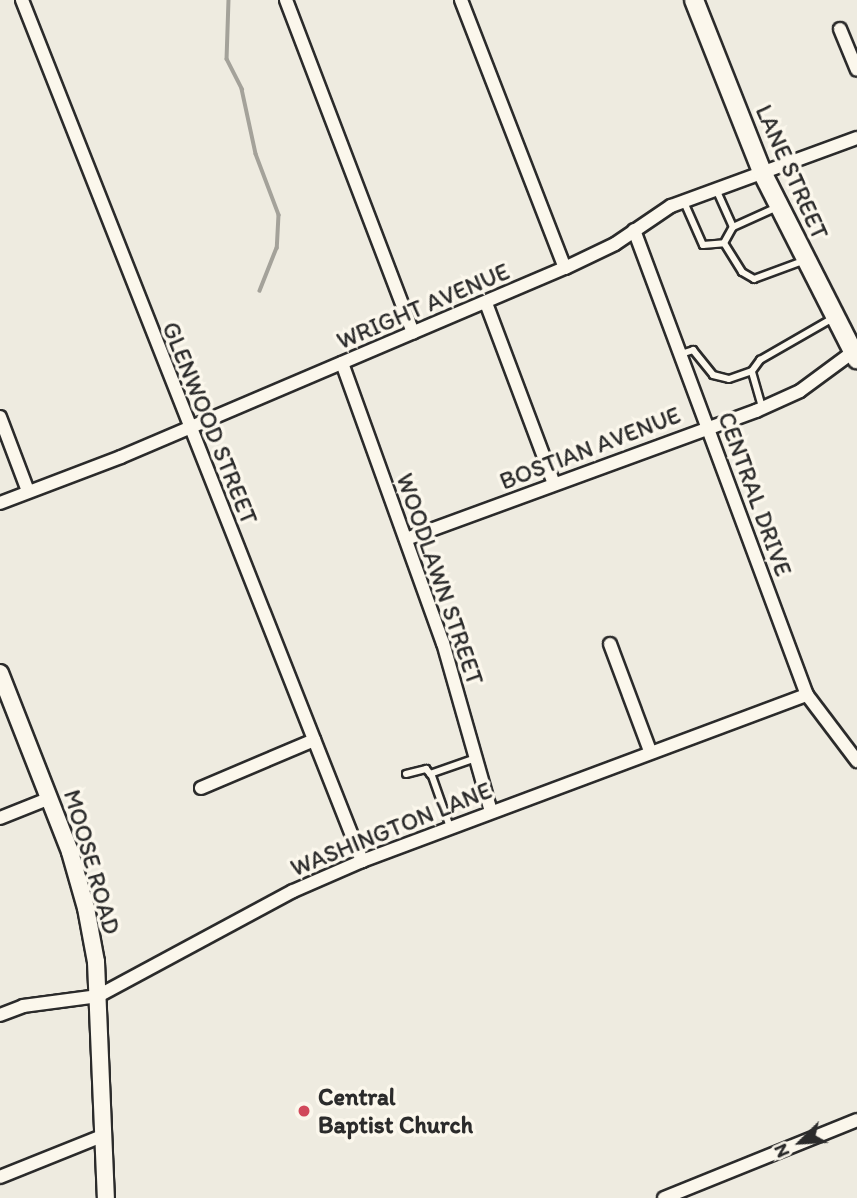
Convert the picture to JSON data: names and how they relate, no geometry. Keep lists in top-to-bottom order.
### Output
{
  "streets": {
    "main road": ["LANE STREET"],
    "street": [
      "WRIGHT AVENUE",
      "GLENWOOD STREET",
      "BOSTIAN AVENUE",
      "CENTRAL DRIVE",
      "WOODLAWN STREET",
      "WASHINGTON LANE",
      "MOOSE ROAD"
    ]
  },
  "crossings": [
    ["LANE STREET", "WRIGHT AVENUE"],
    ["LANE STREET", "BOSTIAN AVENUE"],
    ["WRIGHT AVENUE", "GLENWOOD STREET"],
    ["WRIGHT AVENUE", "CENTRAL DRIVE"],
    ["WRIGHT AVENUE", "WOODLAWN STREET"],
    ["GLENWOOD STREET", "WASHINGTON LANE"],
    ["BOSTIAN AVENUE", "CENTRAL DRIVE"],
    ["BOSTIAN AVENUE", "WOODLAWN STREET"],
    ["CENTRAL DRIVE", "WASHINGTON LANE"],
    ["WOODLAWN STREET", "WASHINGTON LANE"],
    ["WASHINGTON LANE", "MOOSE ROAD"]
  ],
  "places": ["Central Baptist Church"],
  "north": "bottom left"
}
